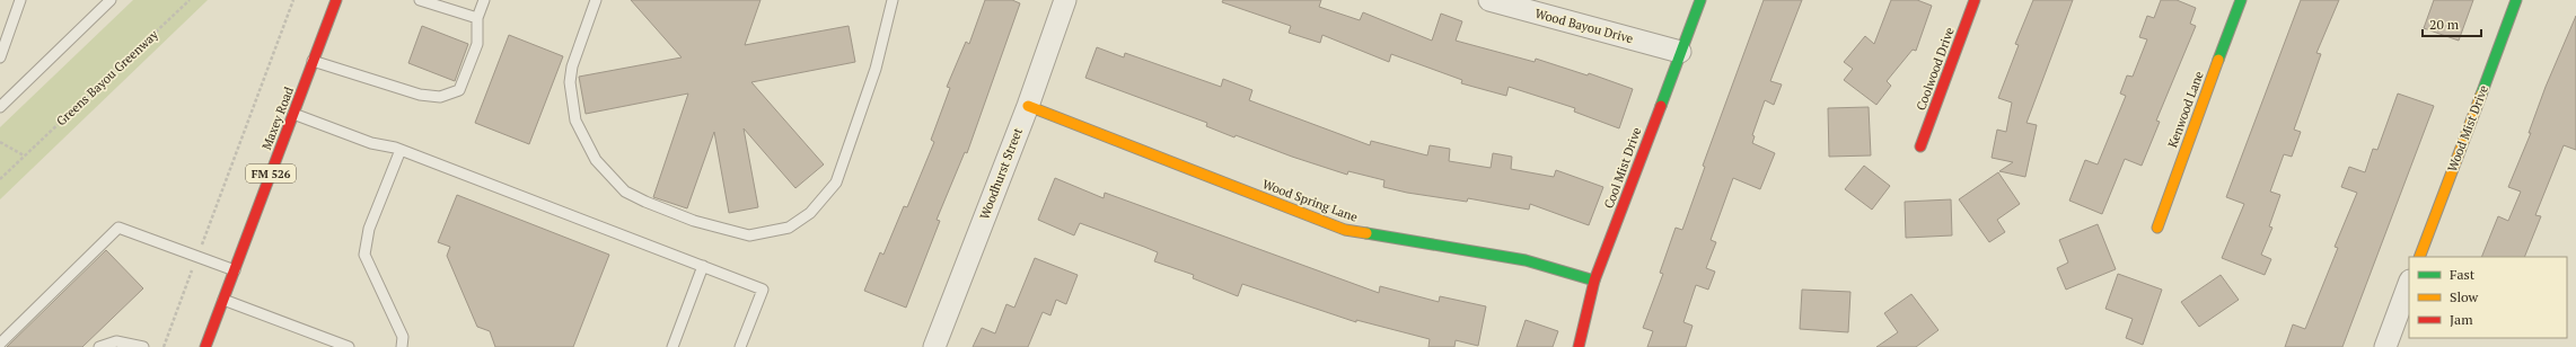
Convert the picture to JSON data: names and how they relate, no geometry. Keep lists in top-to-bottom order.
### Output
{
  "streets": {
    "street": [
      "Wood Bayou Drive",
      "Coolwood Drive",
      "Kenwood Lane",
      "Maxey Road",
      "Wood Mist Drive",
      "Cool Mist Drive",
      "FM 526",
      "Woodhurst Street",
      "Wood Spring Lane"
    ],
    "path": ["Greens Bayou Greenway"]
  },
  "crossings": [
    ["Wood Bayou Drive", "Cool Mist Drive"],
    ["Cool Mist Drive", "Wood Spring Lane"],
    ["Woodhurst Street", "Wood Spring Lane"]
  ],
  "legend": ["Fast", "Slow", "Jam"],
  "scale_bar": "20 m"
}
